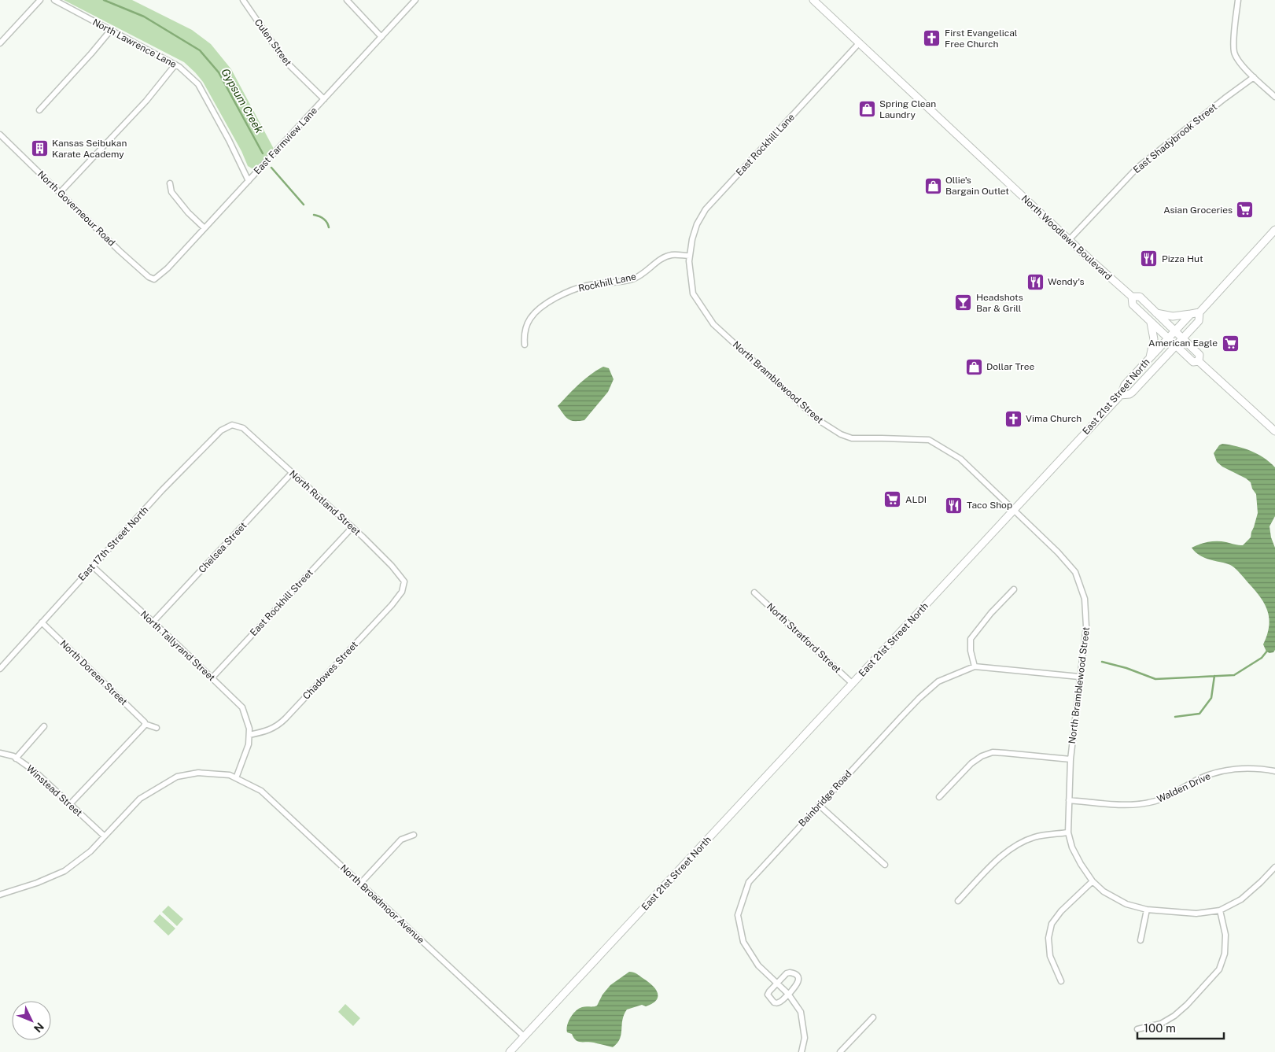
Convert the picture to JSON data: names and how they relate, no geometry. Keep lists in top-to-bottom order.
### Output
{
  "streets": {
    "main road": ["North Woodlawn Boulevard", "East 21st Street North"],
    "street": [
      "Culen Street",
      "North Lawrence Lane",
      "East Shadybrook Street",
      "East Farmview Lane",
      "East Rockhill Lane",
      "North Governeour Road",
      "Rockhill Lane",
      "North Bramblewood Street",
      "North Rutland Street",
      "East 17th Street North",
      "Chelsea Street",
      "East Rockhill Street",
      "North Stratford Street",
      "North Tallyrand Street",
      "Chadowes Street",
      "North Doreen Street",
      "Walden Drive",
      "Winstead Street",
      "Bainbridge Road",
      "North Broadmoor Avenue"
    ]
  },
  "crossings": [
    ["Culen Street", "East Farmview Lane"],
    ["North Lawrence Lane", "East Farmview Lane"],
    ["East Shadybrook Street", "North Woodlawn Boulevard"],
    ["East Farmview Lane", "North Governeour Road"],
    ["East Rockhill Lane", "North Woodlawn Boulevard"],
    ["East Rockhill Lane", "Rockhill Lane"],
    ["East Rockhill Lane", "North Bramblewood Street"],
    ["North Woodlawn Boulevard", "East 21st Street North"],
    ["Rockhill Lane", "North Bramblewood Street"],
    ["North Bramblewood Street", "East 21st Street North"],
    ["North Bramblewood Street", "Walden Drive"],
    ["North Bramblewood Street", "Bainbridge Road"],
    ["East 21st Street North", "North Stratford Street"],
    ["East 21st Street North", "North Broadmoor Avenue"],
    ["North Rutland Street", "East 17th Street North"],
    ["North Rutland Street", "Chelsea Street"],
    ["North Rutland Street", "East Rockhill Street"],
    ["North Rutland Street", "Chadowes Street"],
    ["East 17th Street North", "North Tallyrand Street"],
    ["East 17th Street North", "North Doreen Street"],
    ["Chelsea Street", "North Tallyrand Street"],
    ["East Rockhill Street", "North Tallyrand Street"],
    ["North Tallyrand Street", "Chadowes Street"]
  ],
  "water": ["Gypsum Creek"],
  "places": {
    "church": ["First Evangelical Free Church", "Vima Church"],
    "shop": ["Spring Clean Laundry", "Ollie's Bargain Outlet", "Dollar Tree"],
    "building": ["Kansas Seibukan Karate Academy"],
    "supermarket": ["Asian Groceries", "American Eagle", "ALDI"],
    "restaurant": ["Pizza Hut", "Wendy's", "Taco Shop"],
    "bar": ["Headshots Bar & Grill"]
  },
  "scale_bar": "100 m",
  "north": "bottom right"
}
